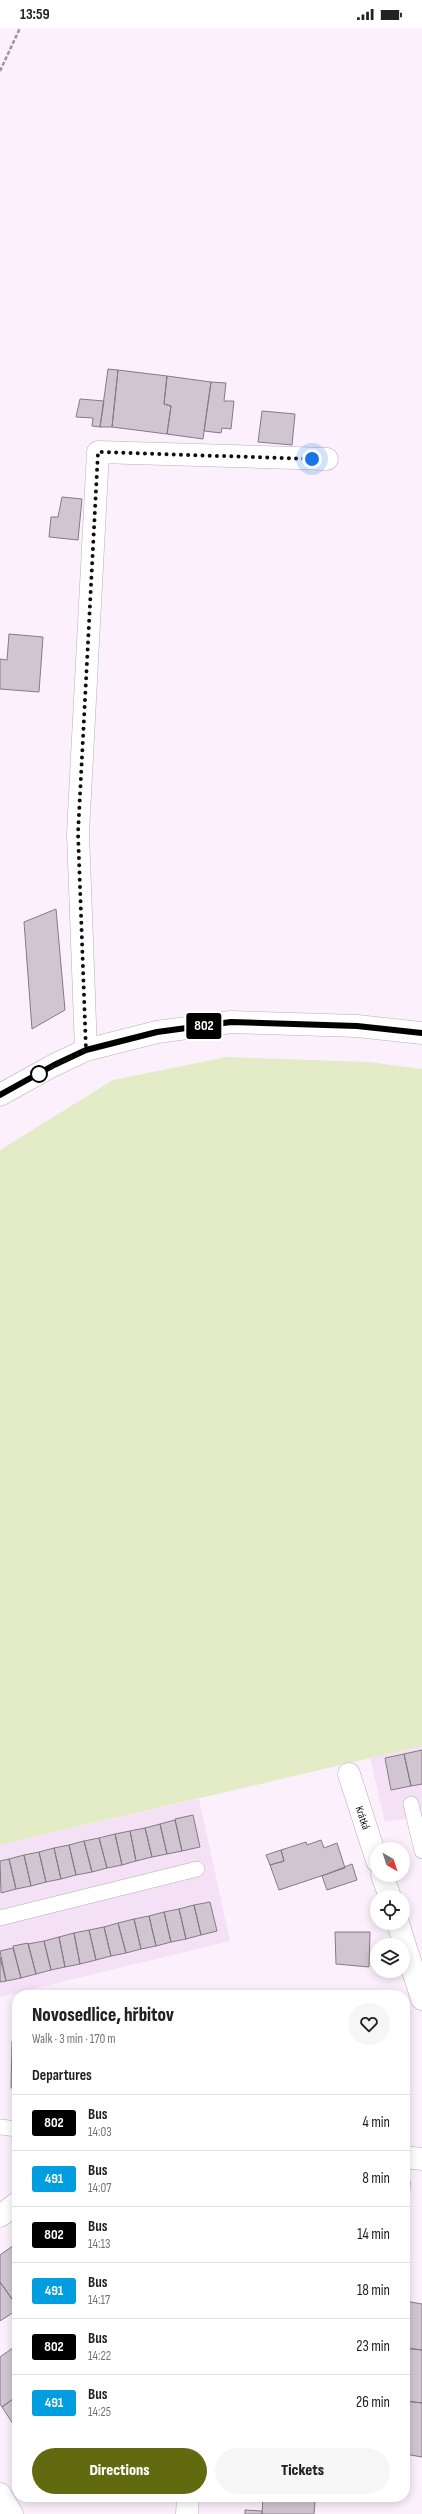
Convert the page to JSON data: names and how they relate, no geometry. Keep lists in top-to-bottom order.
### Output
{
  "streets": {
    "street": ["Krátká"]
  },
  "lines": ["bus line 802"],
  "north": "bottom right",
  "page": {
    "status": "13:59",
    "on_map": "802",
    "heading": [
      ["Novosedlice, hřbitov", "Walk · 3 min · 170 m"],
      "Departures"
    ],
    "list": [
      {
        "mark": "802",
        "name": "Bus",
        "note": "14:03",
        "value": "4 min"
      },
      {
        "mark": "491",
        "name": "Bus",
        "note": "14:07",
        "value": "8 min"
      },
      {
        "mark": "802",
        "name": "Bus",
        "note": "14:13",
        "value": "14 min"
      },
      {
        "mark": "491",
        "name": "Bus",
        "note": "14:17",
        "value": "18 min"
      },
      {
        "mark": "802",
        "name": "Bus",
        "note": "14:22",
        "value": "23 min"
      },
      {
        "mark": "491",
        "name": "Bus",
        "note": "14:25",
        "value": "26 min"
      }
    ],
    "buttons": ["Directions", "Tickets"]
  }
}
